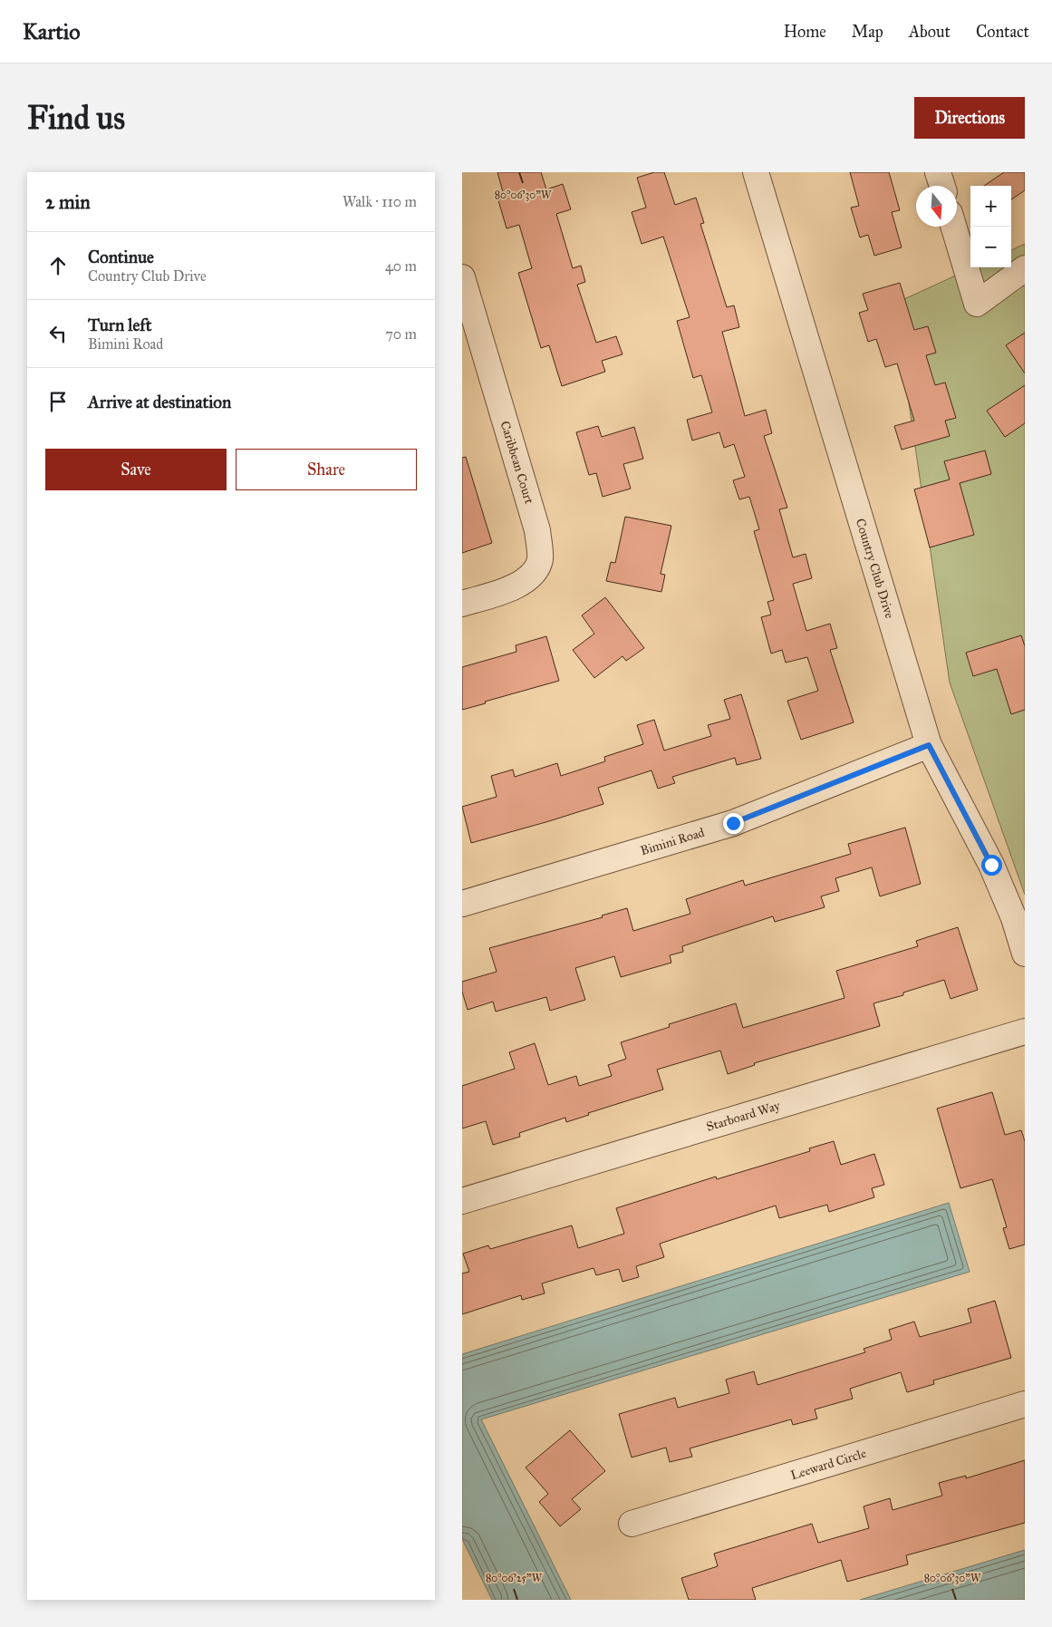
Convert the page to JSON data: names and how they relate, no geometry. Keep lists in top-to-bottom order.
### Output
{
  "streets": {
    "street": [
      "Caribbean Court",
      "Country Club Drive",
      "Bimini Road",
      "Starboard Way",
      "Leeward Circle"
    ]
  },
  "crossings": [
    ["Country Club Drive", "Bimini Road"]
  ],
  "north": "bottom",
  "page": {
    "header": "Kartio",
    "nav": [
      "Home",
      "Map",
      "About",
      "Contact"
    ],
    "buttons": [
      "Directions",
      ["Save", "Share"]
    ],
    "title": "Find us",
    "heading": ["2 min", "Walk · 110 m"],
    "map_buttons": ["+", "−"],
    "list": [
      ["Continue", "Country Club Drive", "40 m"],
      ["Turn left", "Bimini Road", "70 m"],
      "Arrive at destination"
    ]
  },
  "coordinates": ["80°06'30\"W", "80°06'25\"W"]
}
